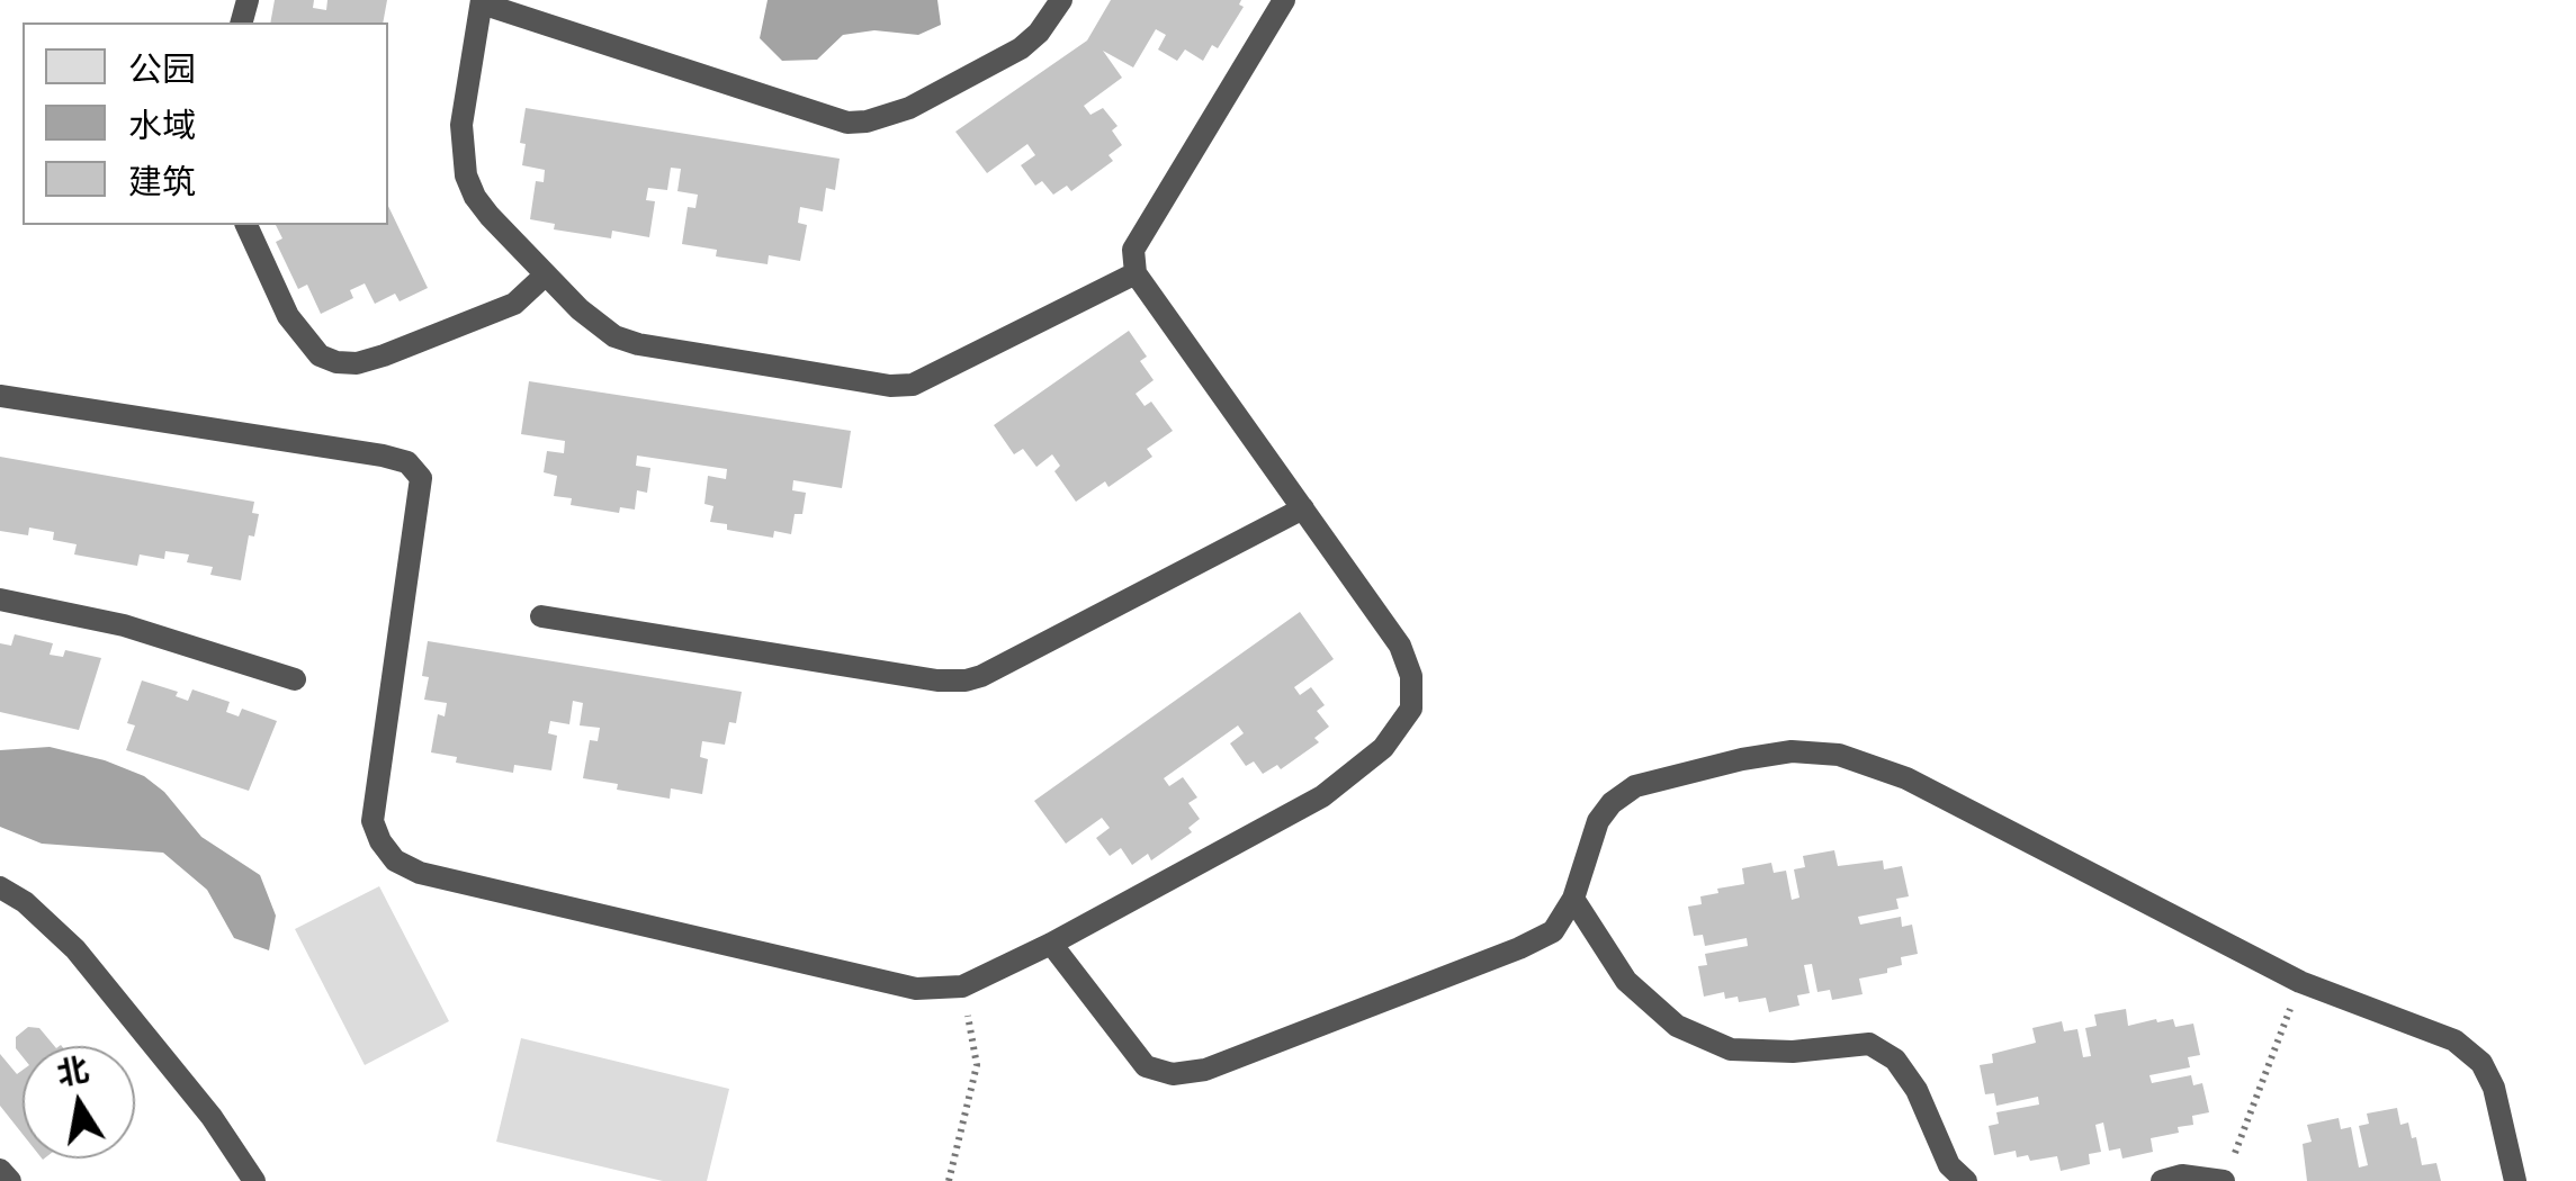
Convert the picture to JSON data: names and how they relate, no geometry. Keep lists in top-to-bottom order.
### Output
{
  "legend": ["公园", "水域", "建筑"],
  "north": "top"
}
